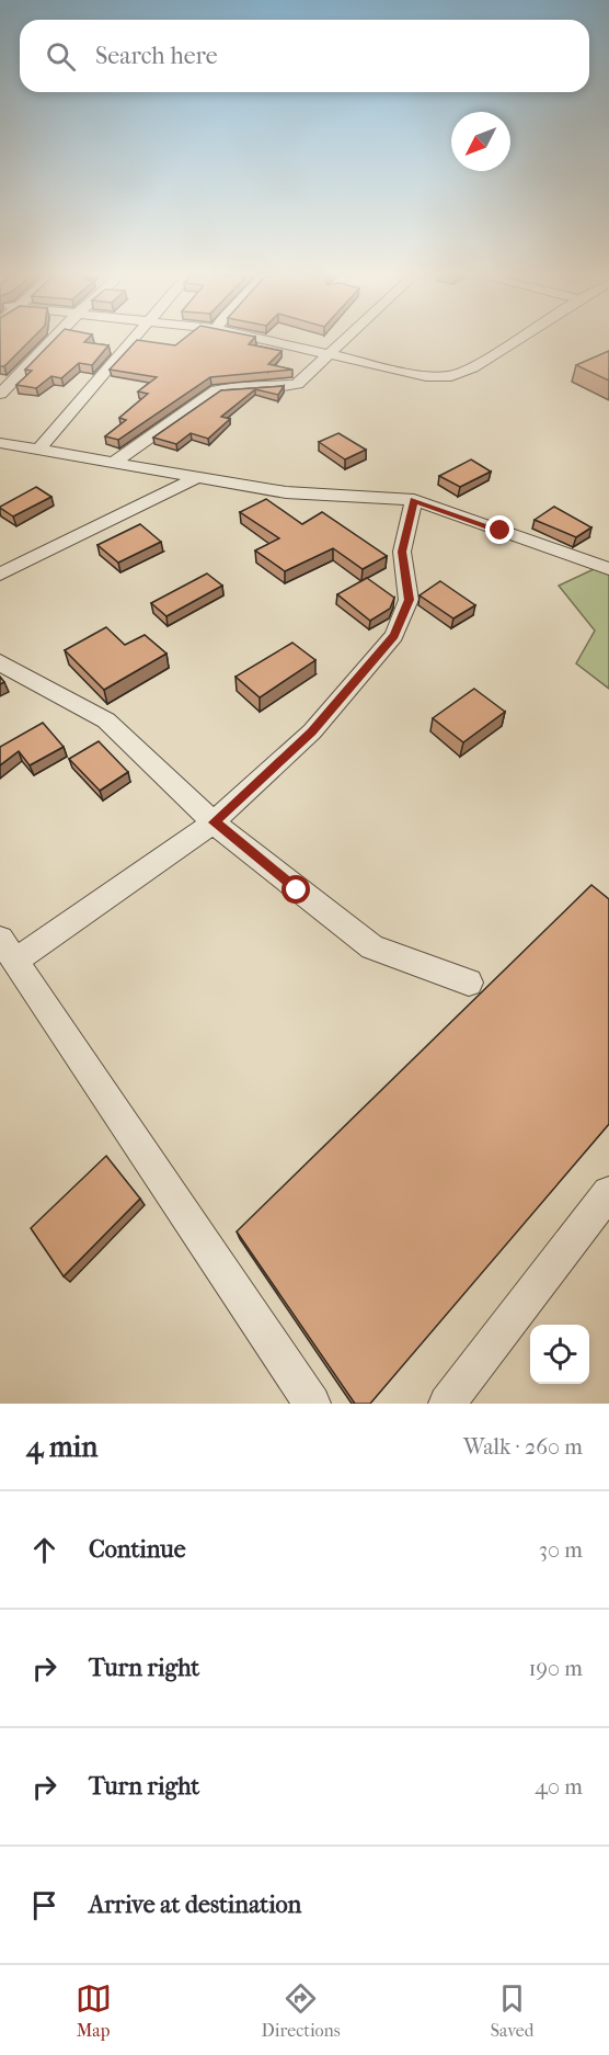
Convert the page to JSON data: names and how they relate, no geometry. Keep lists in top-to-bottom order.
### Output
{
  "north": "bottom left",
  "page": {
    "search": "Search here",
    "heading": ["4 min", "Walk · 260 m"],
    "list": [
      ["Continue", "30 m"],
      ["Turn right", "190 m"],
      ["Turn right", "40 m"],
      "Arrive at destination"
    ],
    "nav": ["Map", "Directions", "Saved"]
  }
}
